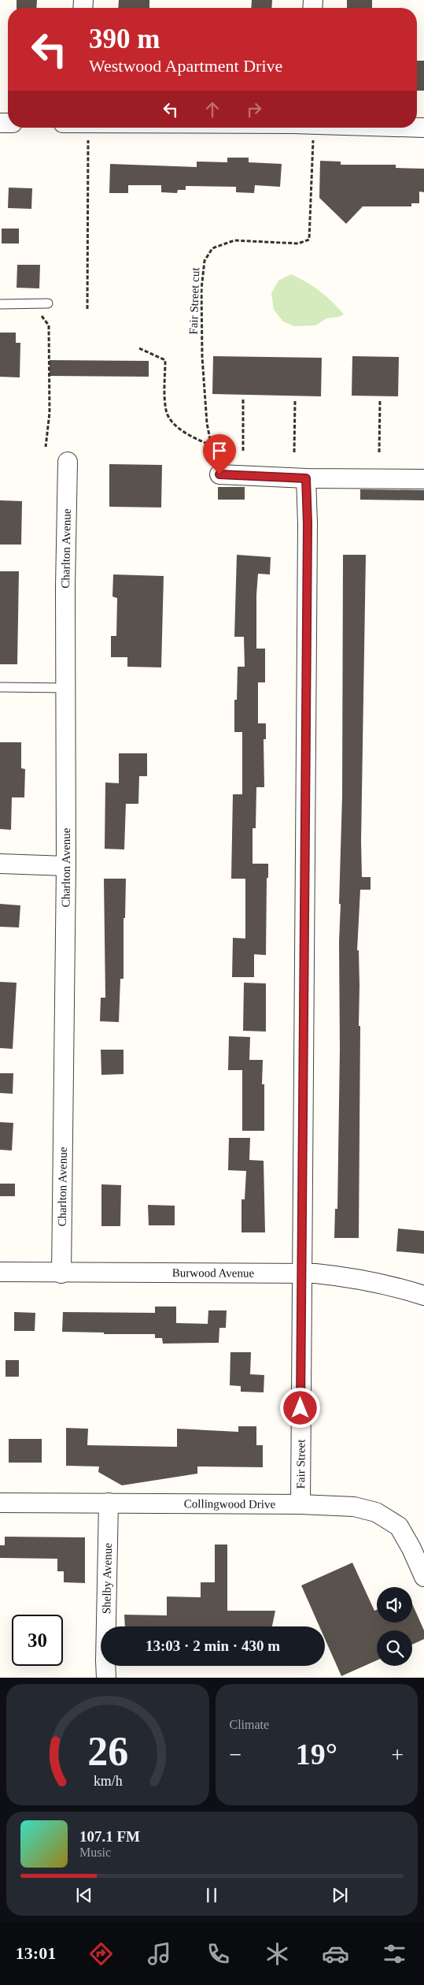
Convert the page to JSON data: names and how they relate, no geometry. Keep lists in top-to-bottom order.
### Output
{
  "streets": {
    "street": [
      "Charlton Avenue",
      "Burwood Avenue",
      "Fair Street",
      "Collingwood Drive",
      "Shelby Avenue"
    ],
    "path": ["Fair Street cut"]
  },
  "crossings": [
    ["Charlton Avenue", "Burwood Avenue"],
    ["Burwood Avenue", "Fair Street"],
    ["Fair Street", "Collingwood Drive"],
    ["Collingwood Drive", "Shelby Avenue"]
  ],
  "page": {
    "turn": ["390 m", "Westwood Apartment Drive"],
    "limit": "30",
    "trip": "13:03 · 2 min · 430 m",
    "tile": "Climate",
    "heat": ["−", "19°", "+"],
    "song": ["107.1 FM", "Music"],
    "tabs": "13:01",
    "gauge": ["26", "km/h"]
  }
}
